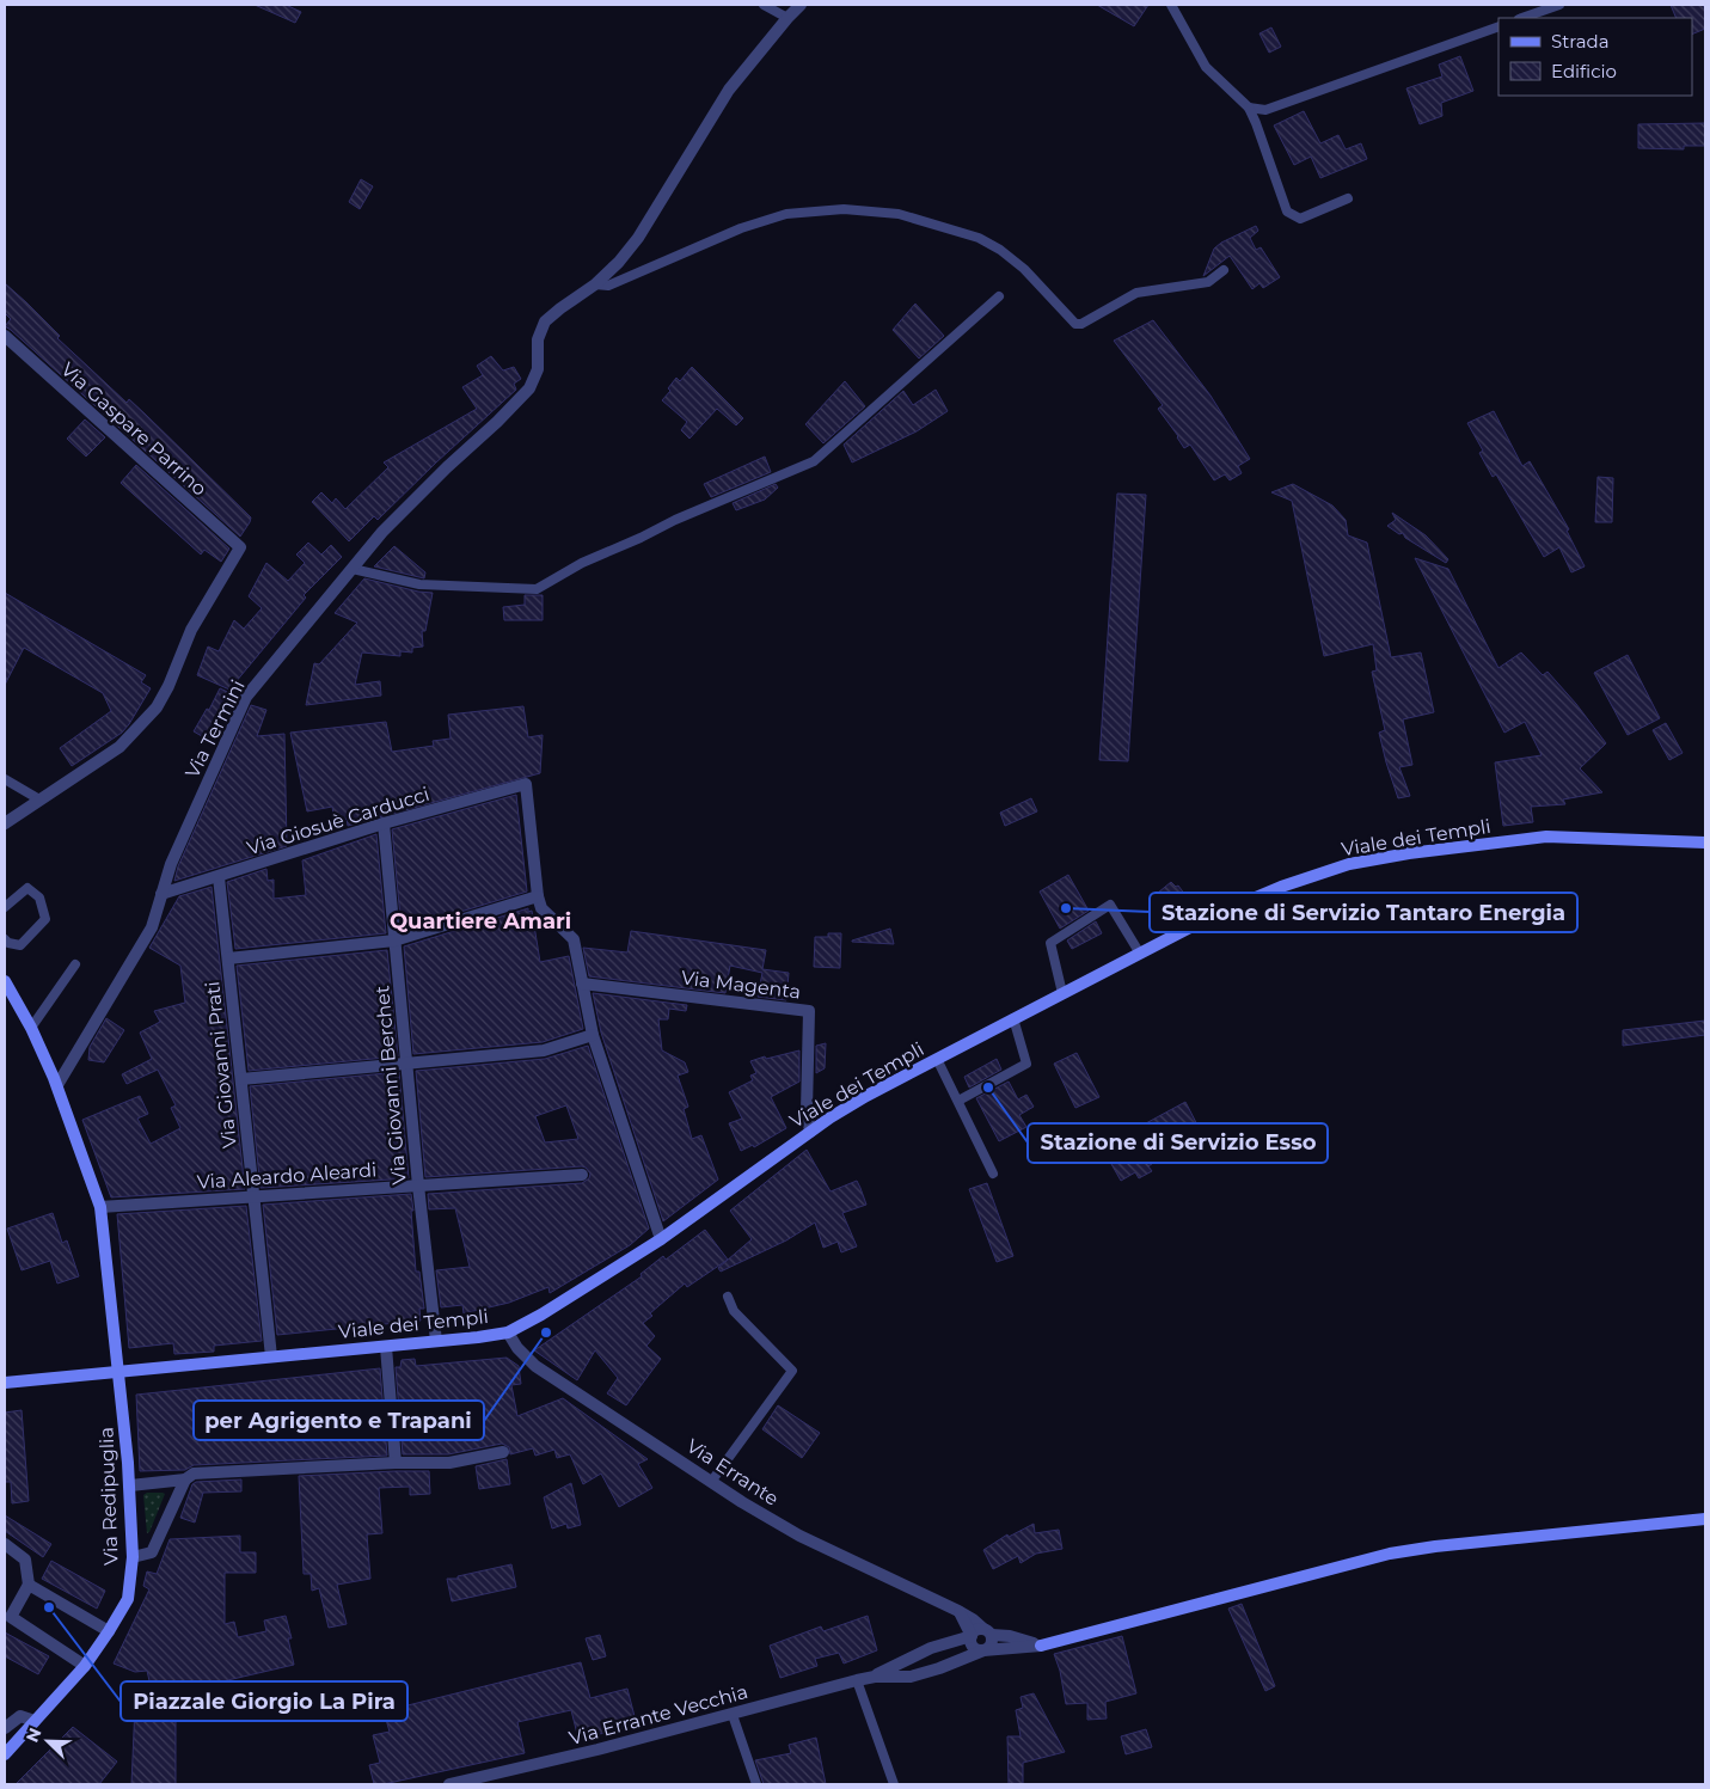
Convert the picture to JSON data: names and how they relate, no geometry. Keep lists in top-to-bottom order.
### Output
{
  "streets": {
    "main road": ["Viale dei Templi", "Via Redipuglia"],
    "street": [
      "Via Gaspare Parrino",
      "Via Termini",
      "Via Giosuè Carducci",
      "Via Magenta",
      "Via Giovanni Prati",
      "Via Giovanni Berchet",
      "Via Aleardo Aleardi",
      "Via Errante",
      "Via Errante Vecchia"
    ]
  },
  "crossings": [
    ["Via Termini", "Via Giosuè Carducci"],
    ["Via Termini", "Via Redipuglia"],
    ["Via Giosuè Carducci", "Via Giovanni Prati"],
    ["Via Giosuè Carducci", "Via Giovanni Berchet"],
    ["Viale dei Templi", "Via Magenta"],
    ["Viale dei Templi", "Via Giovanni Prati"],
    ["Viale dei Templi", "Via Giovanni Berchet"],
    ["Viale dei Templi", "Via Errante"],
    ["Viale dei Templi", "Via Redipuglia"],
    ["Via Giovanni Prati", "Via Aleardo Aleardi"],
    ["Via Giovanni Berchet", "Via Aleardo Aleardi"],
    ["Via Aleardo Aleardi", "Via Redipuglia"]
  ],
  "districts": ["Quartiere Amari"],
  "places": [
    "Stazione di Servizio Tantaro Energia",
    "Stazione di Servizio Esso",
    "per Agrigento e Trapani",
    "Piazzale Giorgio La Pira"
  ],
  "legend": ["Strada", "Edificio"],
  "north": "top left"
}
